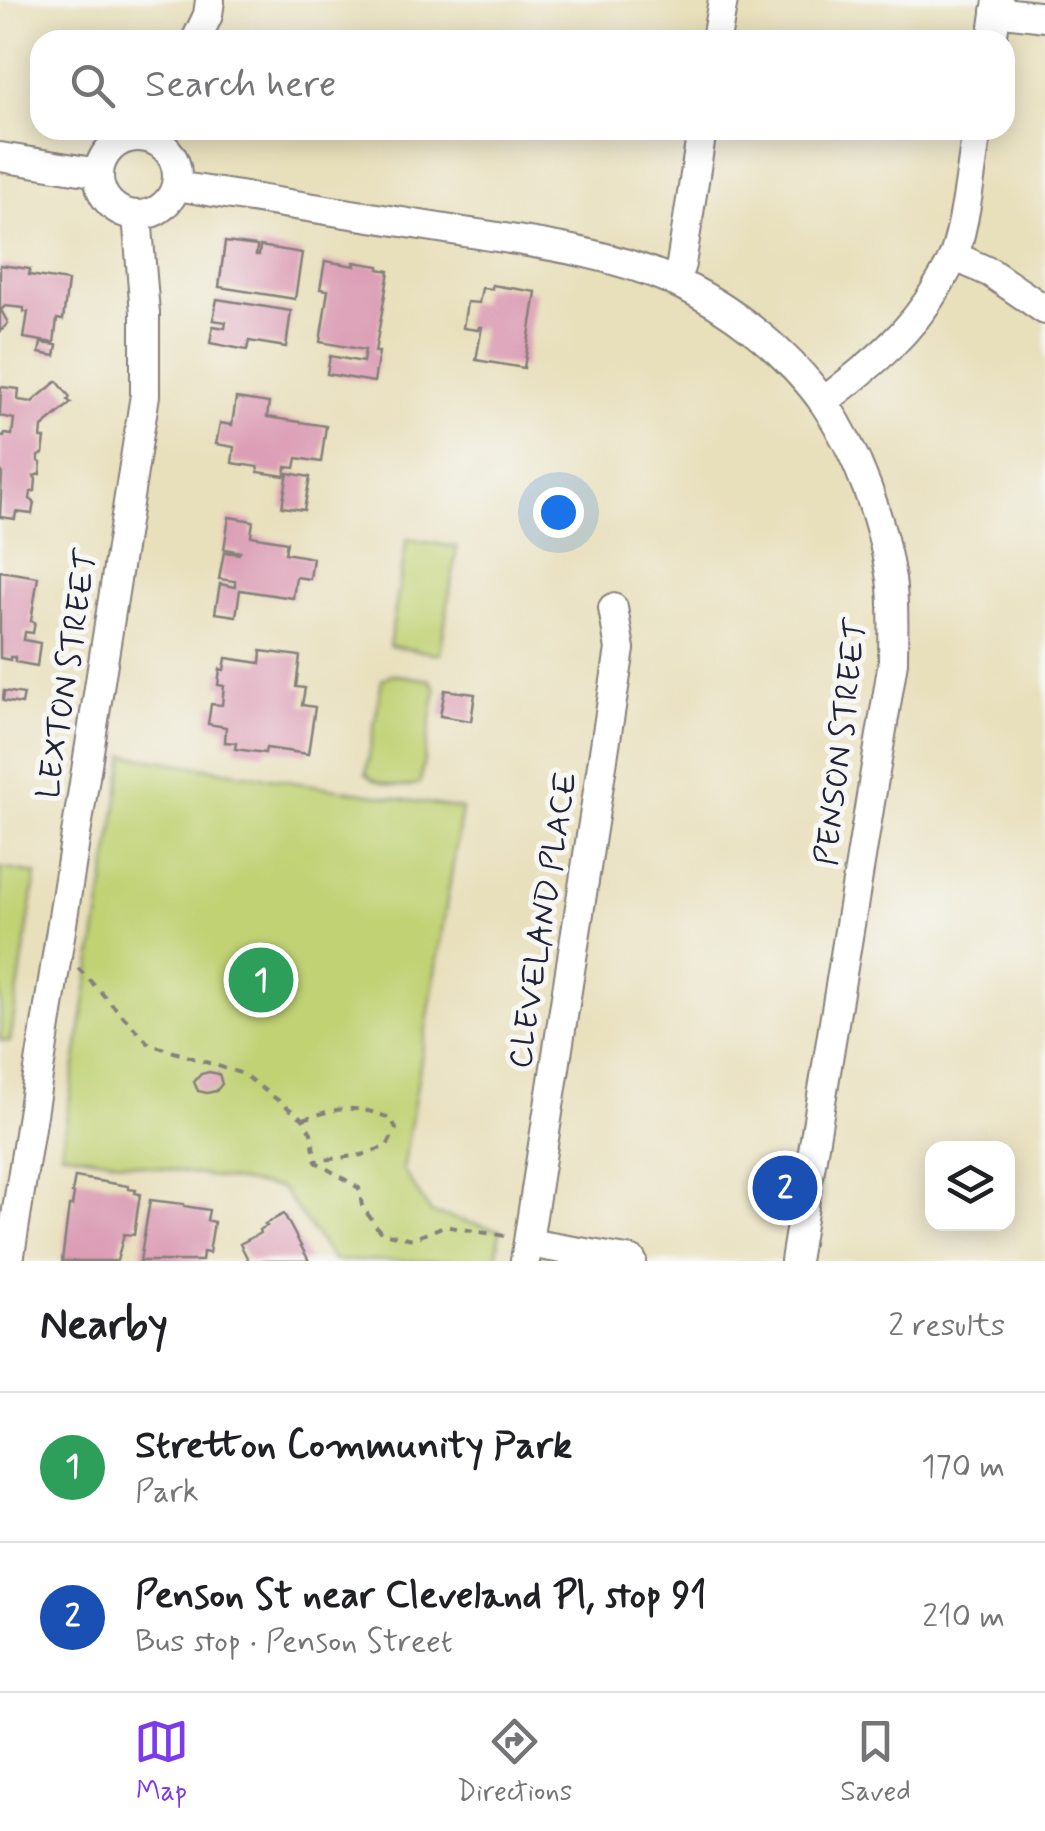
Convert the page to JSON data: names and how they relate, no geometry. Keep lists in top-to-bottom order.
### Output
{
  "streets": {
    "street": ["LEXTON STREET", "PENSON STREET", "CLEVELAND PLACE"]
  },
  "page": {
    "search": "Search here",
    "pins": ["1", "2"],
    "heading": ["Nearby", "2 results"],
    "list": [
      {
        "mark": "1",
        "name": "Stretton Community Park",
        "note": "Park",
        "value": "170 m"
      },
      {
        "mark": "2",
        "name": "Penson St near Cleveland Pl, stop 91",
        "note": "Bus stop · Penson Street",
        "value": "210 m"
      }
    ],
    "nav": ["Map", "Directions", "Saved"]
  }
}
